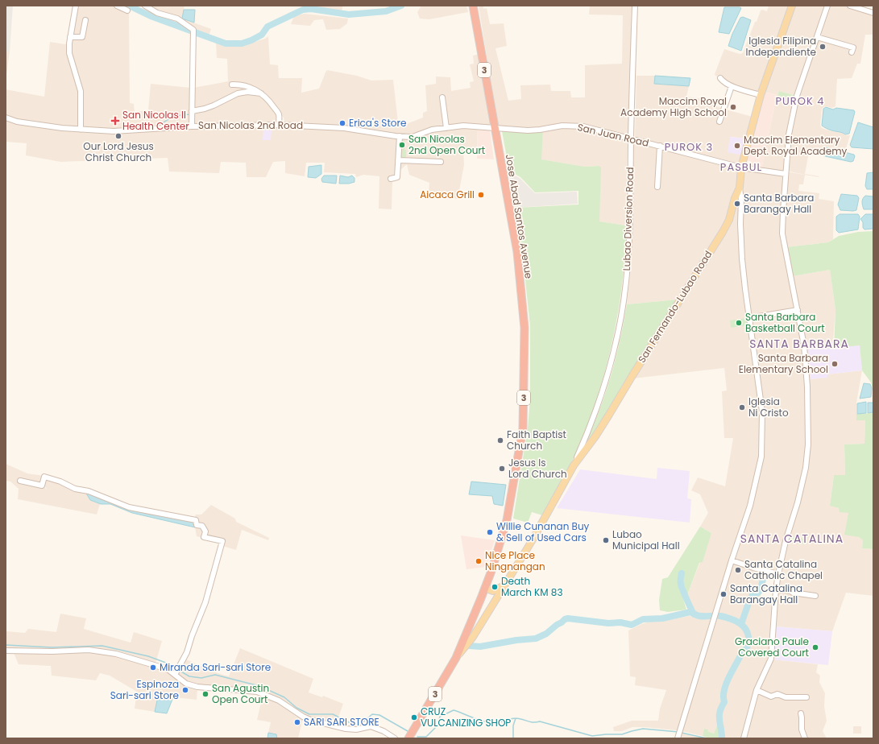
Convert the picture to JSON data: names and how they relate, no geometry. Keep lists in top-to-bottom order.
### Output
{
  "streets": {
    "highway": ["3", "Jose Abad Santos Avenue"],
    "main road": ["San Fernando-Lubao Road"],
    "street": ["San Nicolas 2nd Road", "San Juan Road", "Lubao Diversion Road"]
  },
  "crossings": [
    ["San Nicolas 2nd Road", "San Juan Road"],
    ["San Nicolas 2nd Road", "Jose Abad Santos Avenue"],
    ["San Juan Road", "Jose Abad Santos Avenue"],
    ["San Juan Road", "Lubao Diversion Road"],
    ["San Juan Road", "San Fernando-Lubao Road"],
    ["Jose Abad Santos Avenue", "San Fernando-Lubao Road"],
    ["Lubao Diversion Road", "San Fernando-Lubao Road"]
  ],
  "districts": [
    "PUROK 4",
    "PUROK 3",
    "PASBUL",
    "SANTA BARBARA",
    "SANTA CATALINA"
  ],
  "places": {
    "other": [
      "Iglesia Filipina Independiente",
      "Maccim Royal Academy High School",
      "Erica's Store",
      "Our Lord Jesus Christ Church",
      "San Nicolas 2nd Open Court",
      "Maccim Elementary Dept. Royal Academy",
      "Aicaca Grill",
      "Santa Barbara Barangay Hall",
      "Santa Barbara Basketball Court",
      "Santa Barbara Elementary School",
      "Iglesia Ni Cristo",
      "Faith Baptist Church",
      "Jesus Is Lord Church",
      "Willie Cunanan Buy & Sell of Used Cars",
      "Lubao Municipal Hall",
      "Nice Place Ningnangan",
      "Santa Catalina Catholic Chapel",
      "Death March KM 83",
      "Santa Catalina Barangay Hall",
      "Graciano Paule Covered Court",
      "Miranda Sari-sari Store",
      "Espinoza Sari-sari Store",
      "San Agustin Open Court",
      "CRUZ VULCANIZING SHOP",
      "SARI SARI STORE"
    ],
    "health": ["San Nicolas II Health Center"]
  }
}
